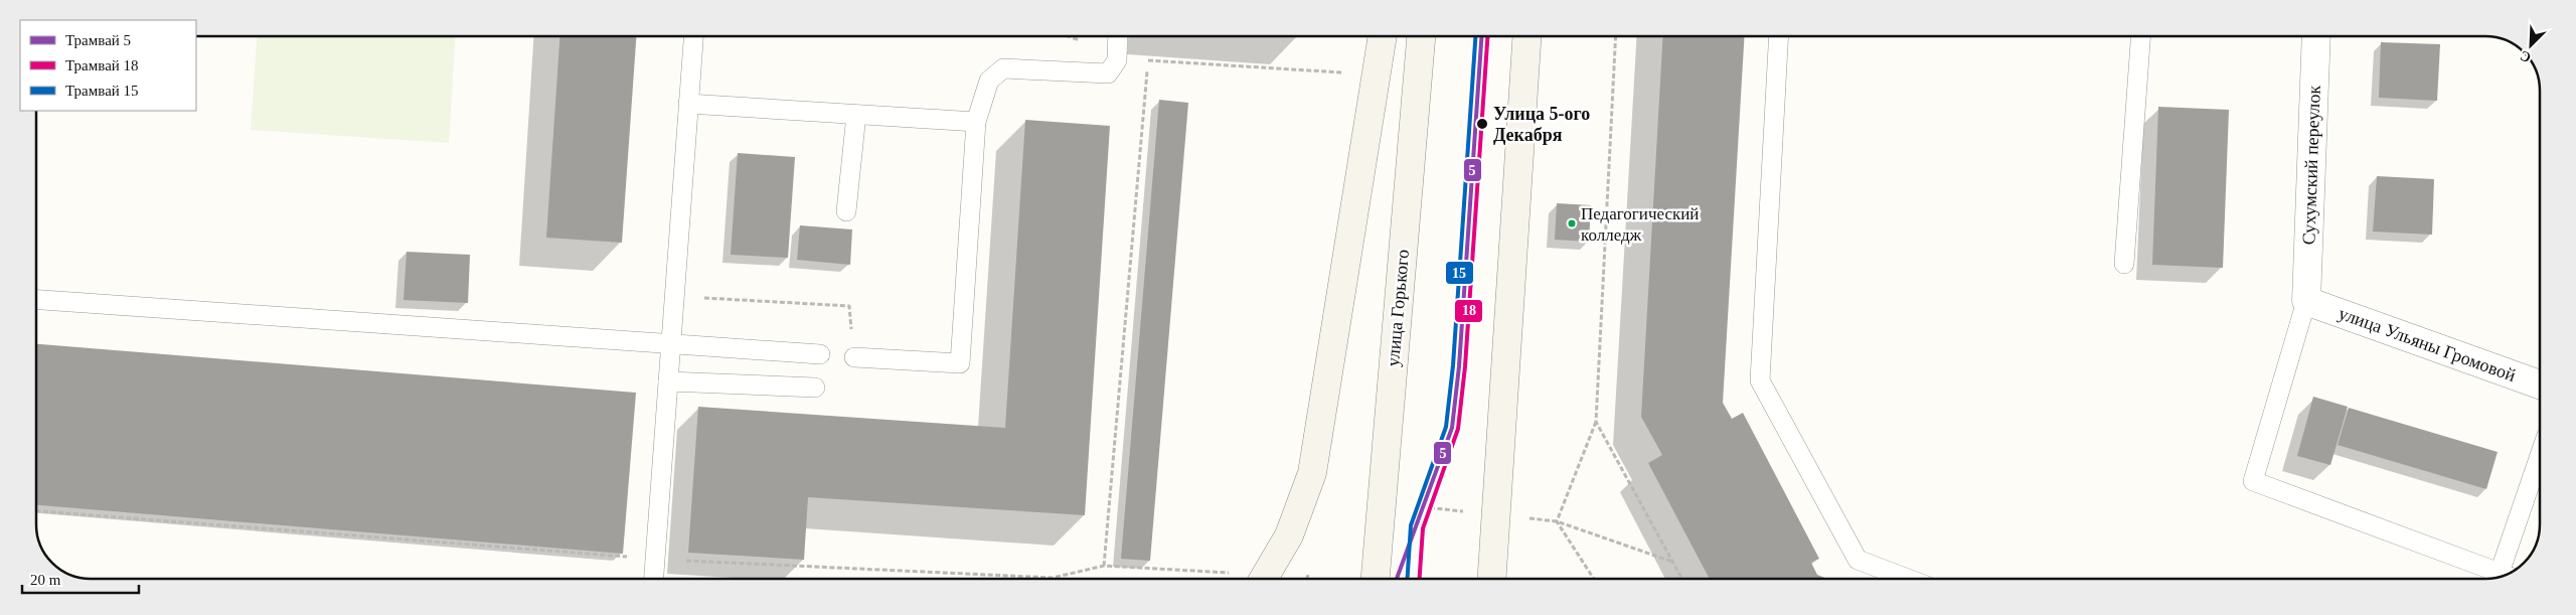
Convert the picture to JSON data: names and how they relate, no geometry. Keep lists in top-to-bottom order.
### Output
{
  "streets": {
    "main road": ["улица Горького"],
    "street": ["Сухумский переулок", "улица Ульяны Громовой"]
  },
  "crossings": [
    ["Сухумский переулок", "улица Ульяны Громовой"]
  ],
  "places": ["Улица 5-ого Декабря", "Педагогический колледж"],
  "lines": ["tram line 5", "tram line 18", "tram line 15"],
  "legend": ["Трамвай 5", "Трамвай 18", "Трамвай 15"],
  "scale_bar": "20 m",
  "north": "bottom left"
}
